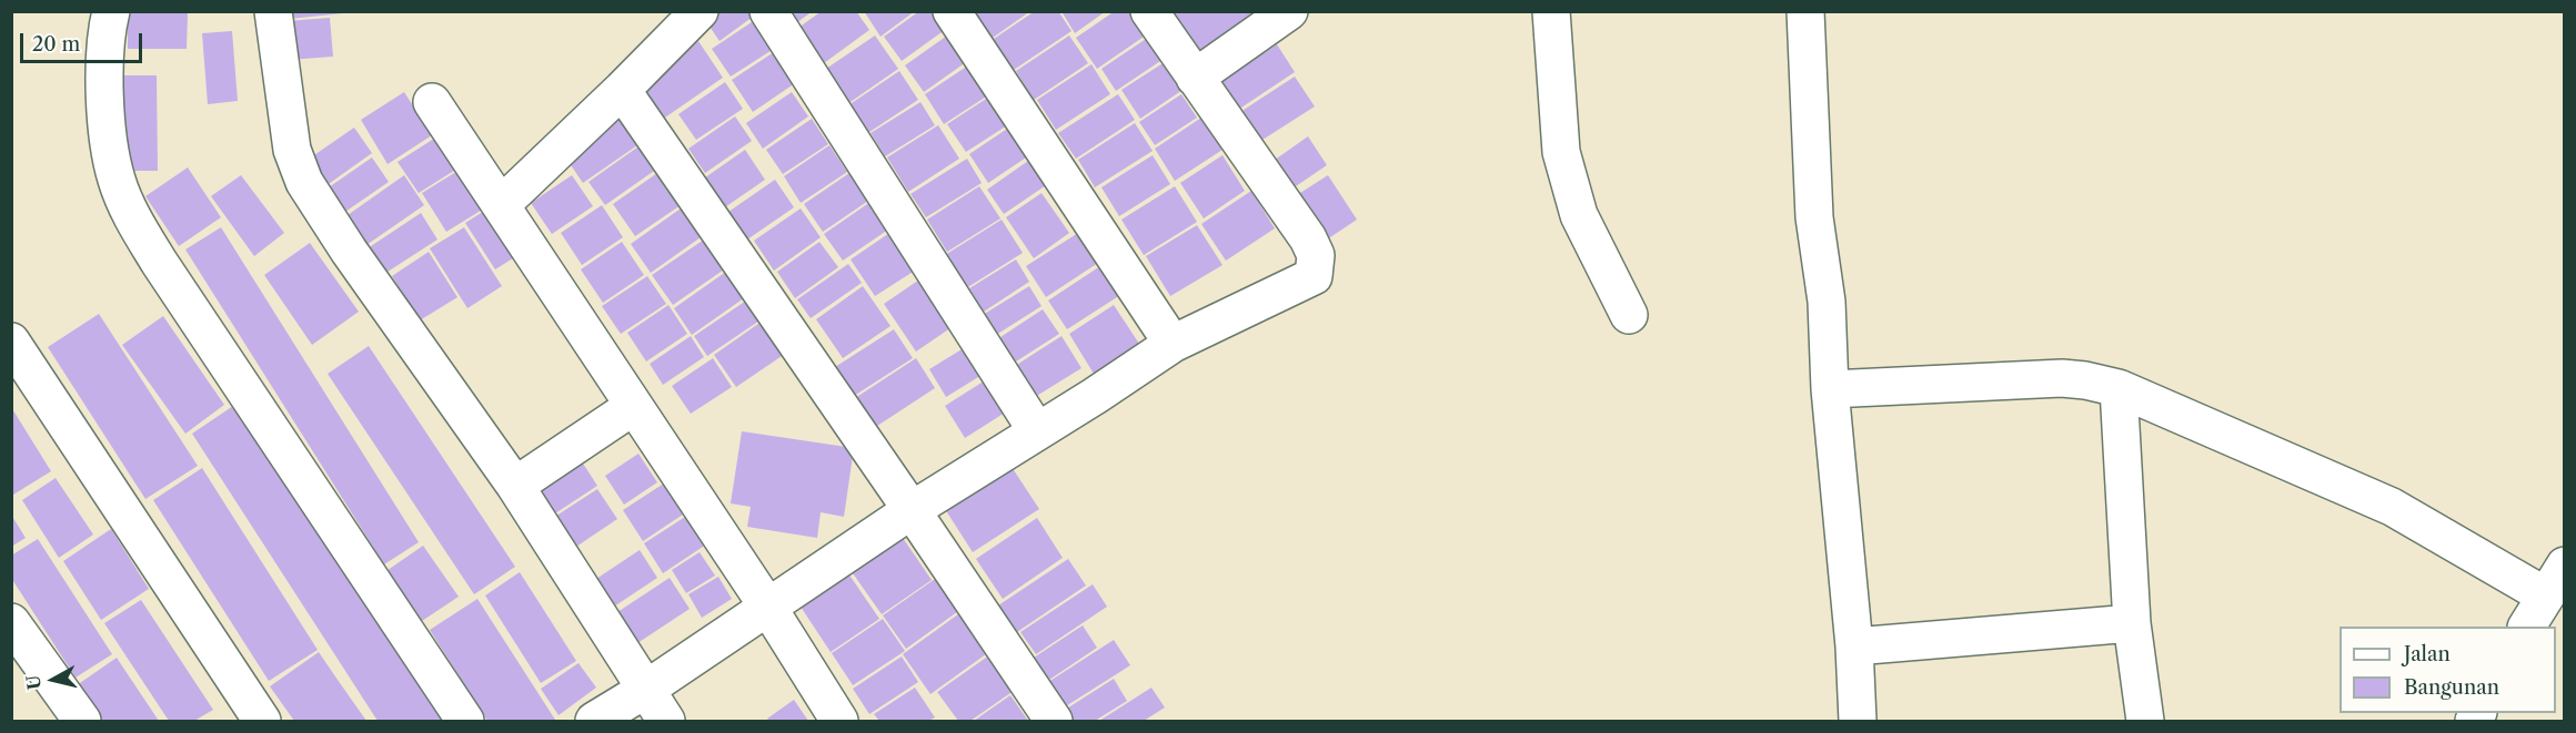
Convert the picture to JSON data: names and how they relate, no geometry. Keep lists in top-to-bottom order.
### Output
{
  "legend": ["Jalan", "Bangunan"],
  "scale_bar": "20 m",
  "north": "left"
}
